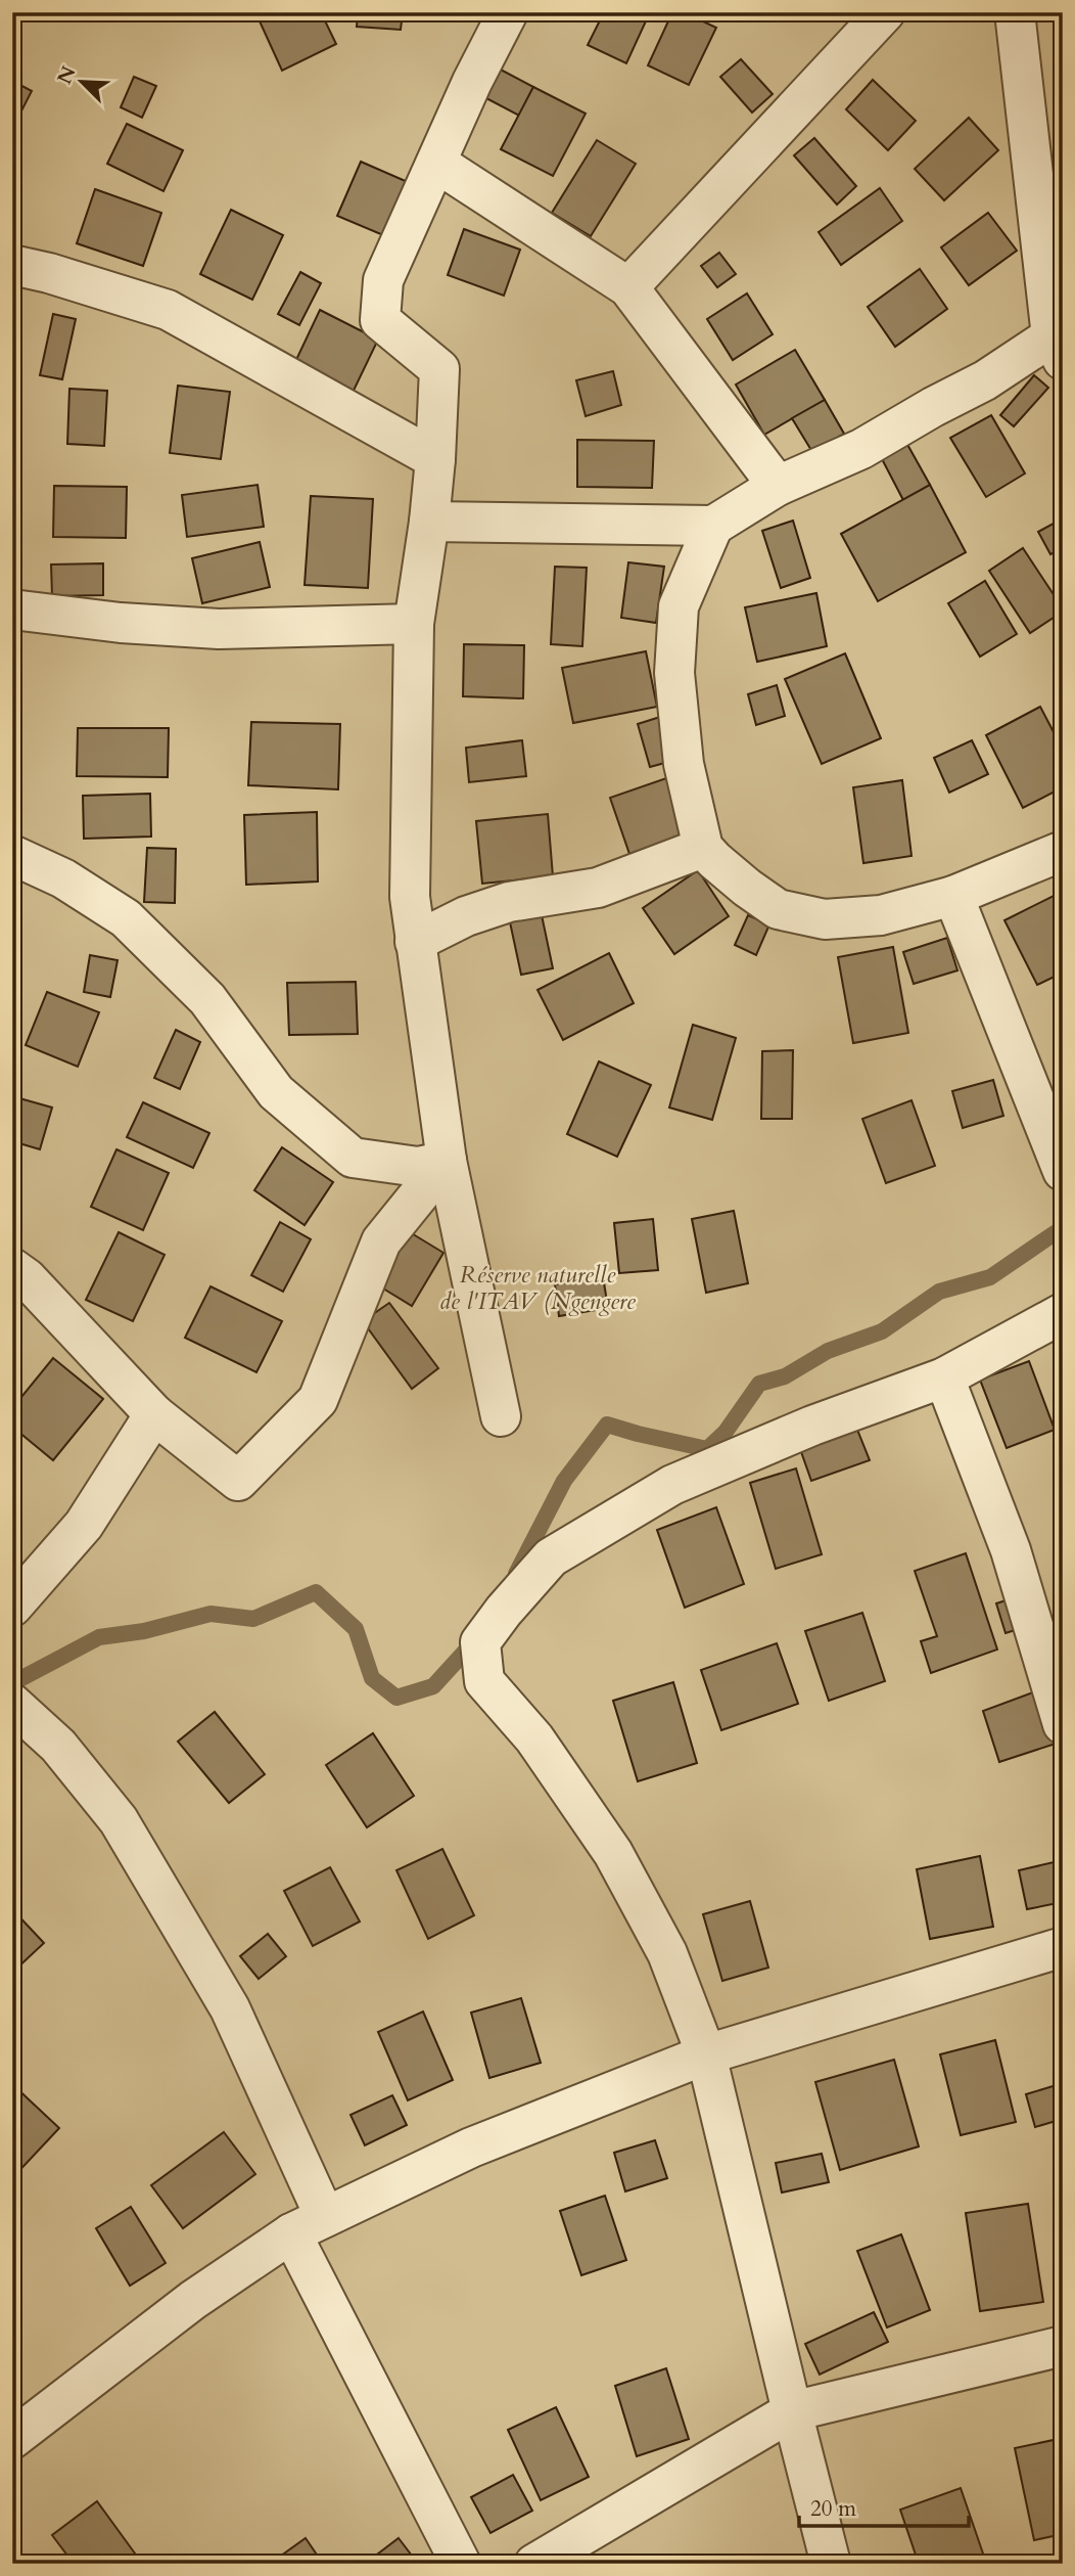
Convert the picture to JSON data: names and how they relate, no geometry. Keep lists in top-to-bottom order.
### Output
{
  "parks": ["Réserve naturelle de l'ITAV (Ngengere"],
  "scale_bar": "20 m",
  "north": "top left"
}
